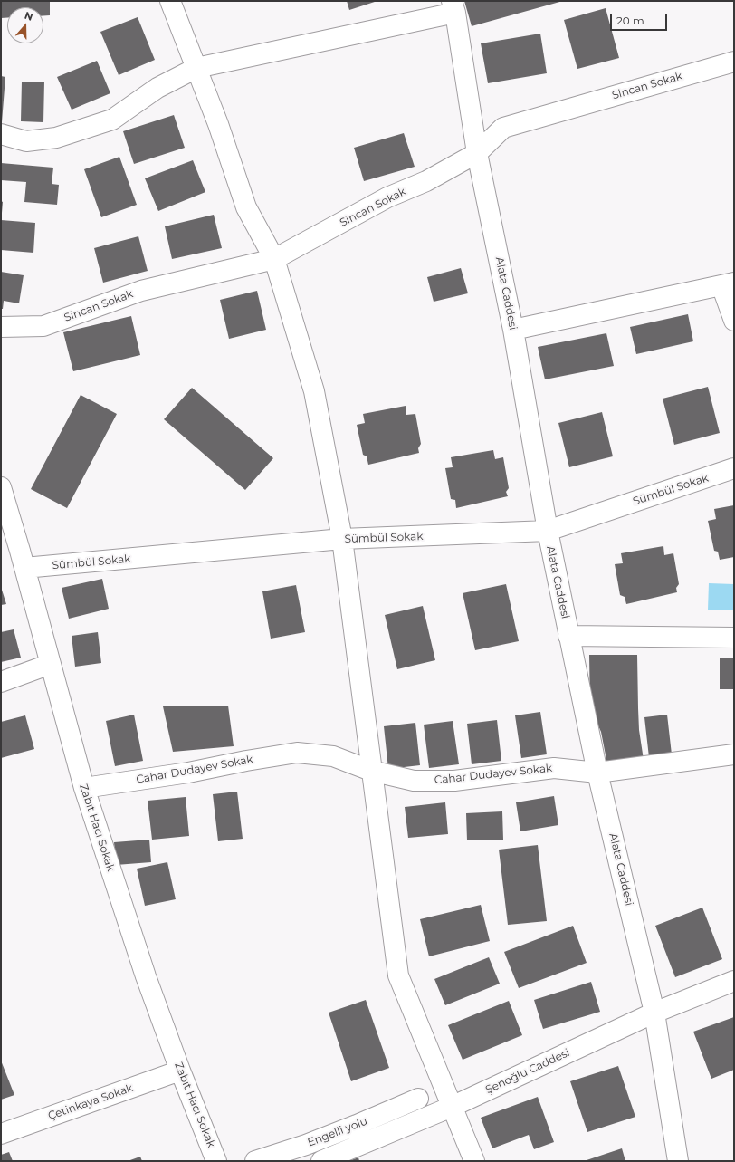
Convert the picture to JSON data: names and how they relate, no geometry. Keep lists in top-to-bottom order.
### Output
{
  "streets": {
    "street": [
      "Sincan Sokak",
      "Alata Caddesi",
      "Sümbül Sokak",
      "Cahar Dudayev Sokak",
      "Zabıt Hacı Sokak",
      "Şenoğlu Caddesi",
      "Çetinkaya Sokak",
      "Engelli yolu"
    ]
  },
  "crossings": [
    ["Sincan Sokak", "Alata Caddesi"],
    ["Alata Caddesi", "Sümbül Sokak"],
    ["Alata Caddesi", "Cahar Dudayev Sokak"],
    ["Alata Caddesi", "Şenoğlu Caddesi"],
    ["Cahar Dudayev Sokak", "Zabıt Hacı Sokak"],
    ["Zabıt Hacı Sokak", "Çetinkaya Sokak"]
  ],
  "scale_bar": "20 m",
  "north": "top"
}
